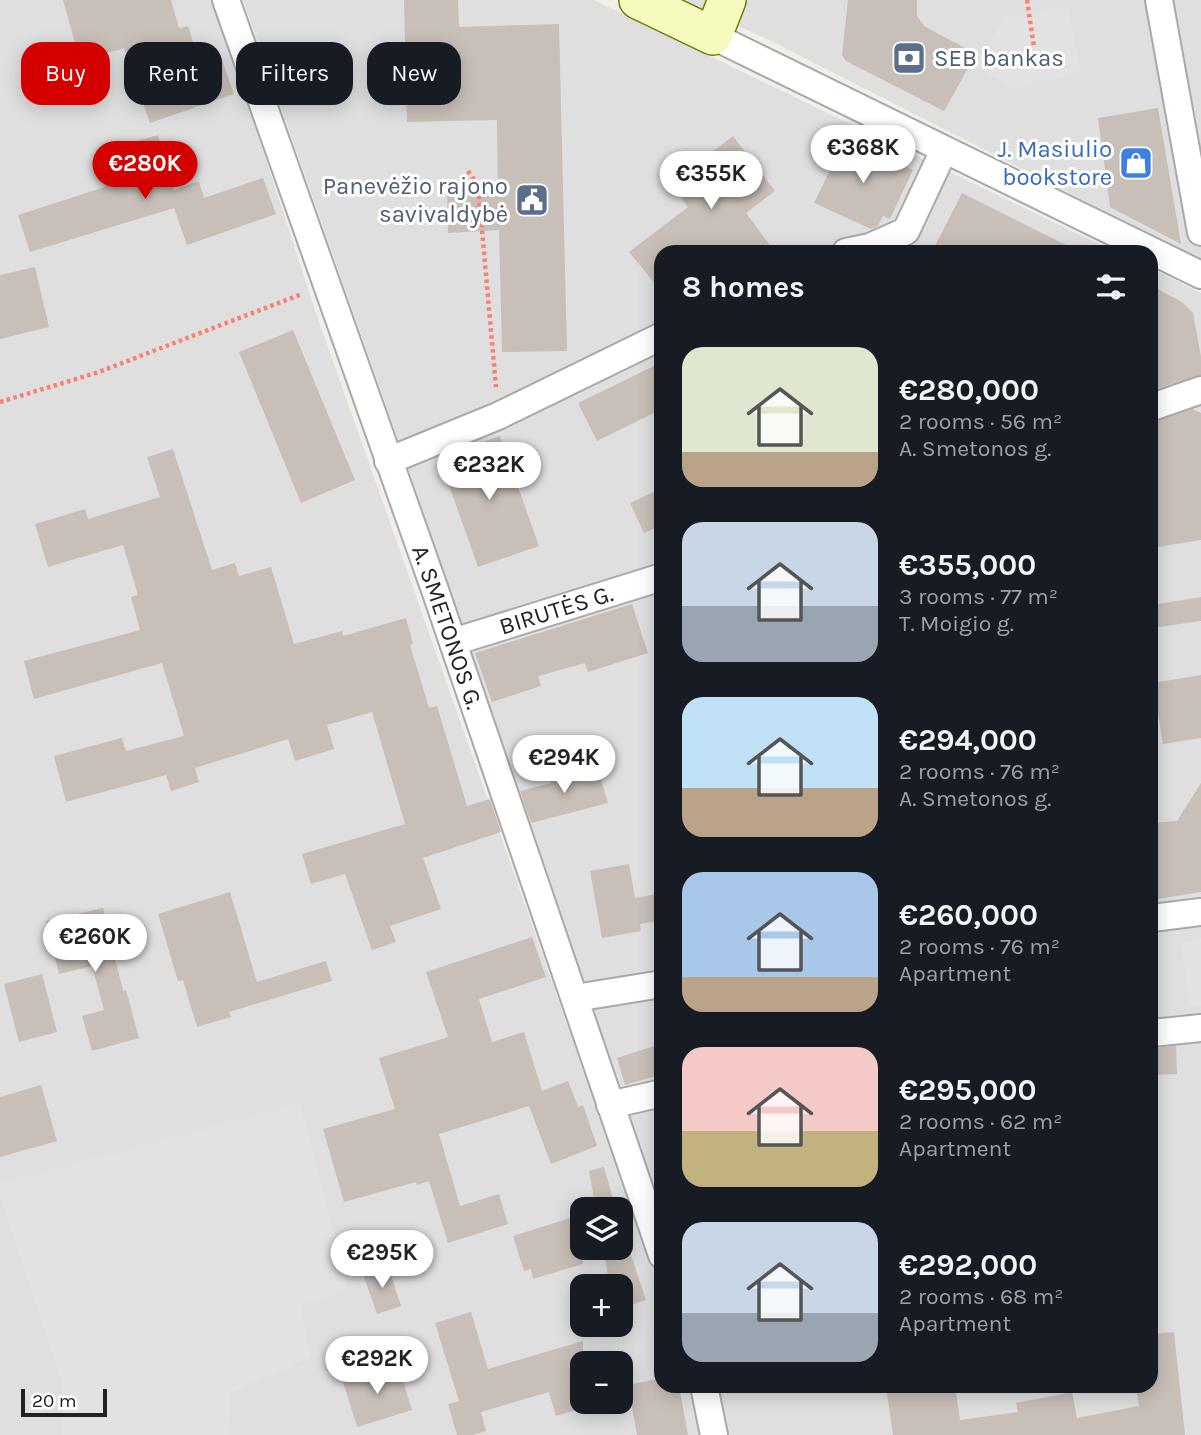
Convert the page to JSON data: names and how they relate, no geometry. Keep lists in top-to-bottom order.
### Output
{
  "streets": {
    "street": ["BIRUTĖS G.", "A. SMETONOS G."]
  },
  "crossings": [
    ["BIRUTĖS G.", "A. SMETONOS G."]
  ],
  "places": {
    "bank": ["SEB bankas"],
    "shop": ["J. Masiulio bookstore"],
    "public building": ["Panevėžio rajono savivaldybė"]
  },
  "scale_bar": "20 m",
  "page": {
    "chip": [
      "Buy",
      "Rent",
      "Filters",
      "New"
    ],
    "price": [
      "€368K",
      "€280K",
      "€355K",
      "€232K",
      "€294K",
      "€260K",
      "€295K",
      "€292K"
    ],
    "heading": "8 homes",
    "list": [
      {
        "name": "€280,000",
        "note": "2 rooms · 56 m² · A. Smetonos g."
      },
      {
        "name": "€355,000",
        "note": "3 rooms · 77 m² · T. Moigio g."
      },
      {
        "name": "€294,000",
        "note": "2 rooms · 76 m² · A. Smetonos g."
      },
      {
        "name": "€260,000",
        "note": "2 rooms · 76 m² · Apartment"
      },
      {
        "name": "€295,000",
        "note": "2 rooms · 62 m² · Apartment"
      },
      {
        "name": "€292,000",
        "note": "2 rooms · 68 m² · Apartment"
      }
    ],
    "map_buttons": ["+", "−"],
    "scale": "20 m"
  }
}
